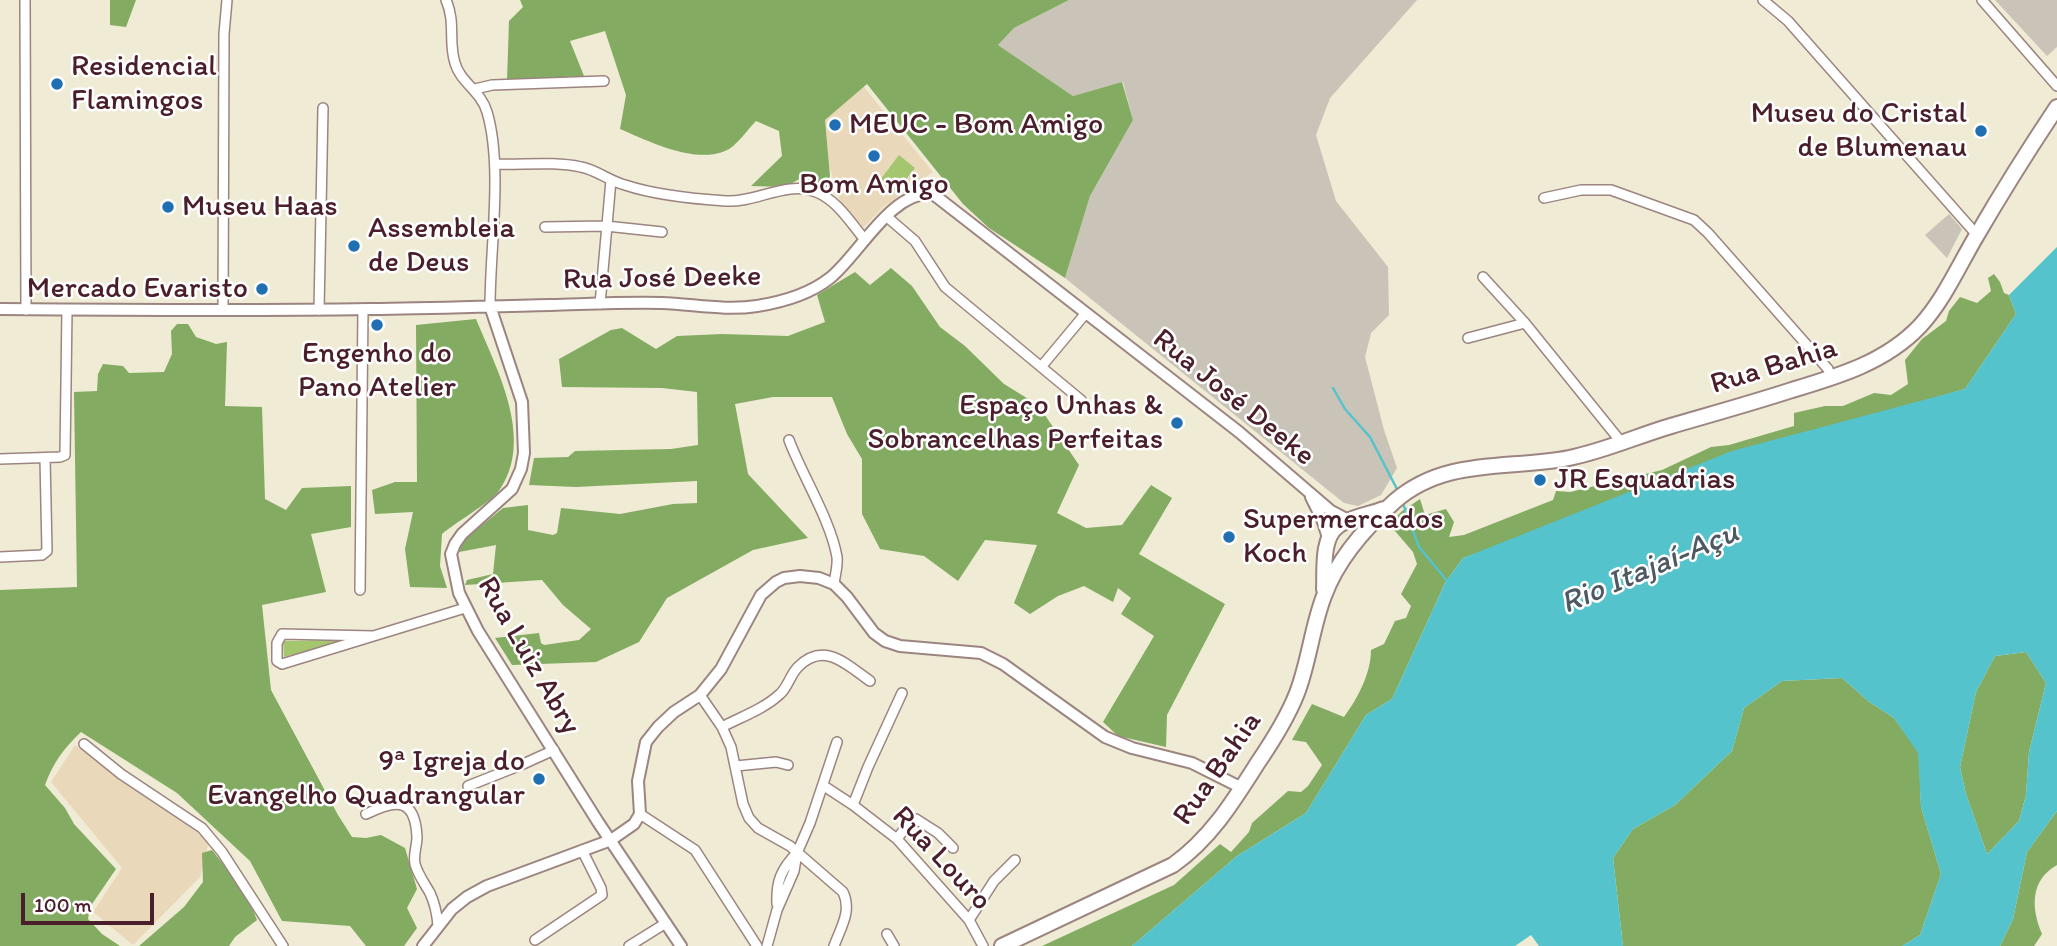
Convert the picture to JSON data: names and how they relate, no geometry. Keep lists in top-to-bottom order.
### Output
{
  "streets": {
    "main road": ["Rua Bahia"],
    "street": ["Rua José Deeke", "Rua Luiz Abry", "Rua Louro"]
  },
  "crossings": [
    ["Rua José Deeke", "Rua Bahia"],
    ["Rua José Deeke", "Rua Luiz Abry"]
  ],
  "water": ["Rio Itajaí-Açu"],
  "places": [
    "Residencial Flamingos",
    "MEUC - Bom Amigo",
    "Museu do Cristal de Blumenau",
    "Bom Amigo",
    "Museu Haas",
    "Assembleia de Deus",
    "Mercado Evaristo",
    "Engenho do Pano Atelier",
    "Espaço Unhas & Sobrancelhas Perfeitas",
    "JR Esquadrias",
    "Supermercados Koch",
    "9ª Igreja do Evangelho Quadrangular"
  ],
  "scale_bar": "100 m"
}
